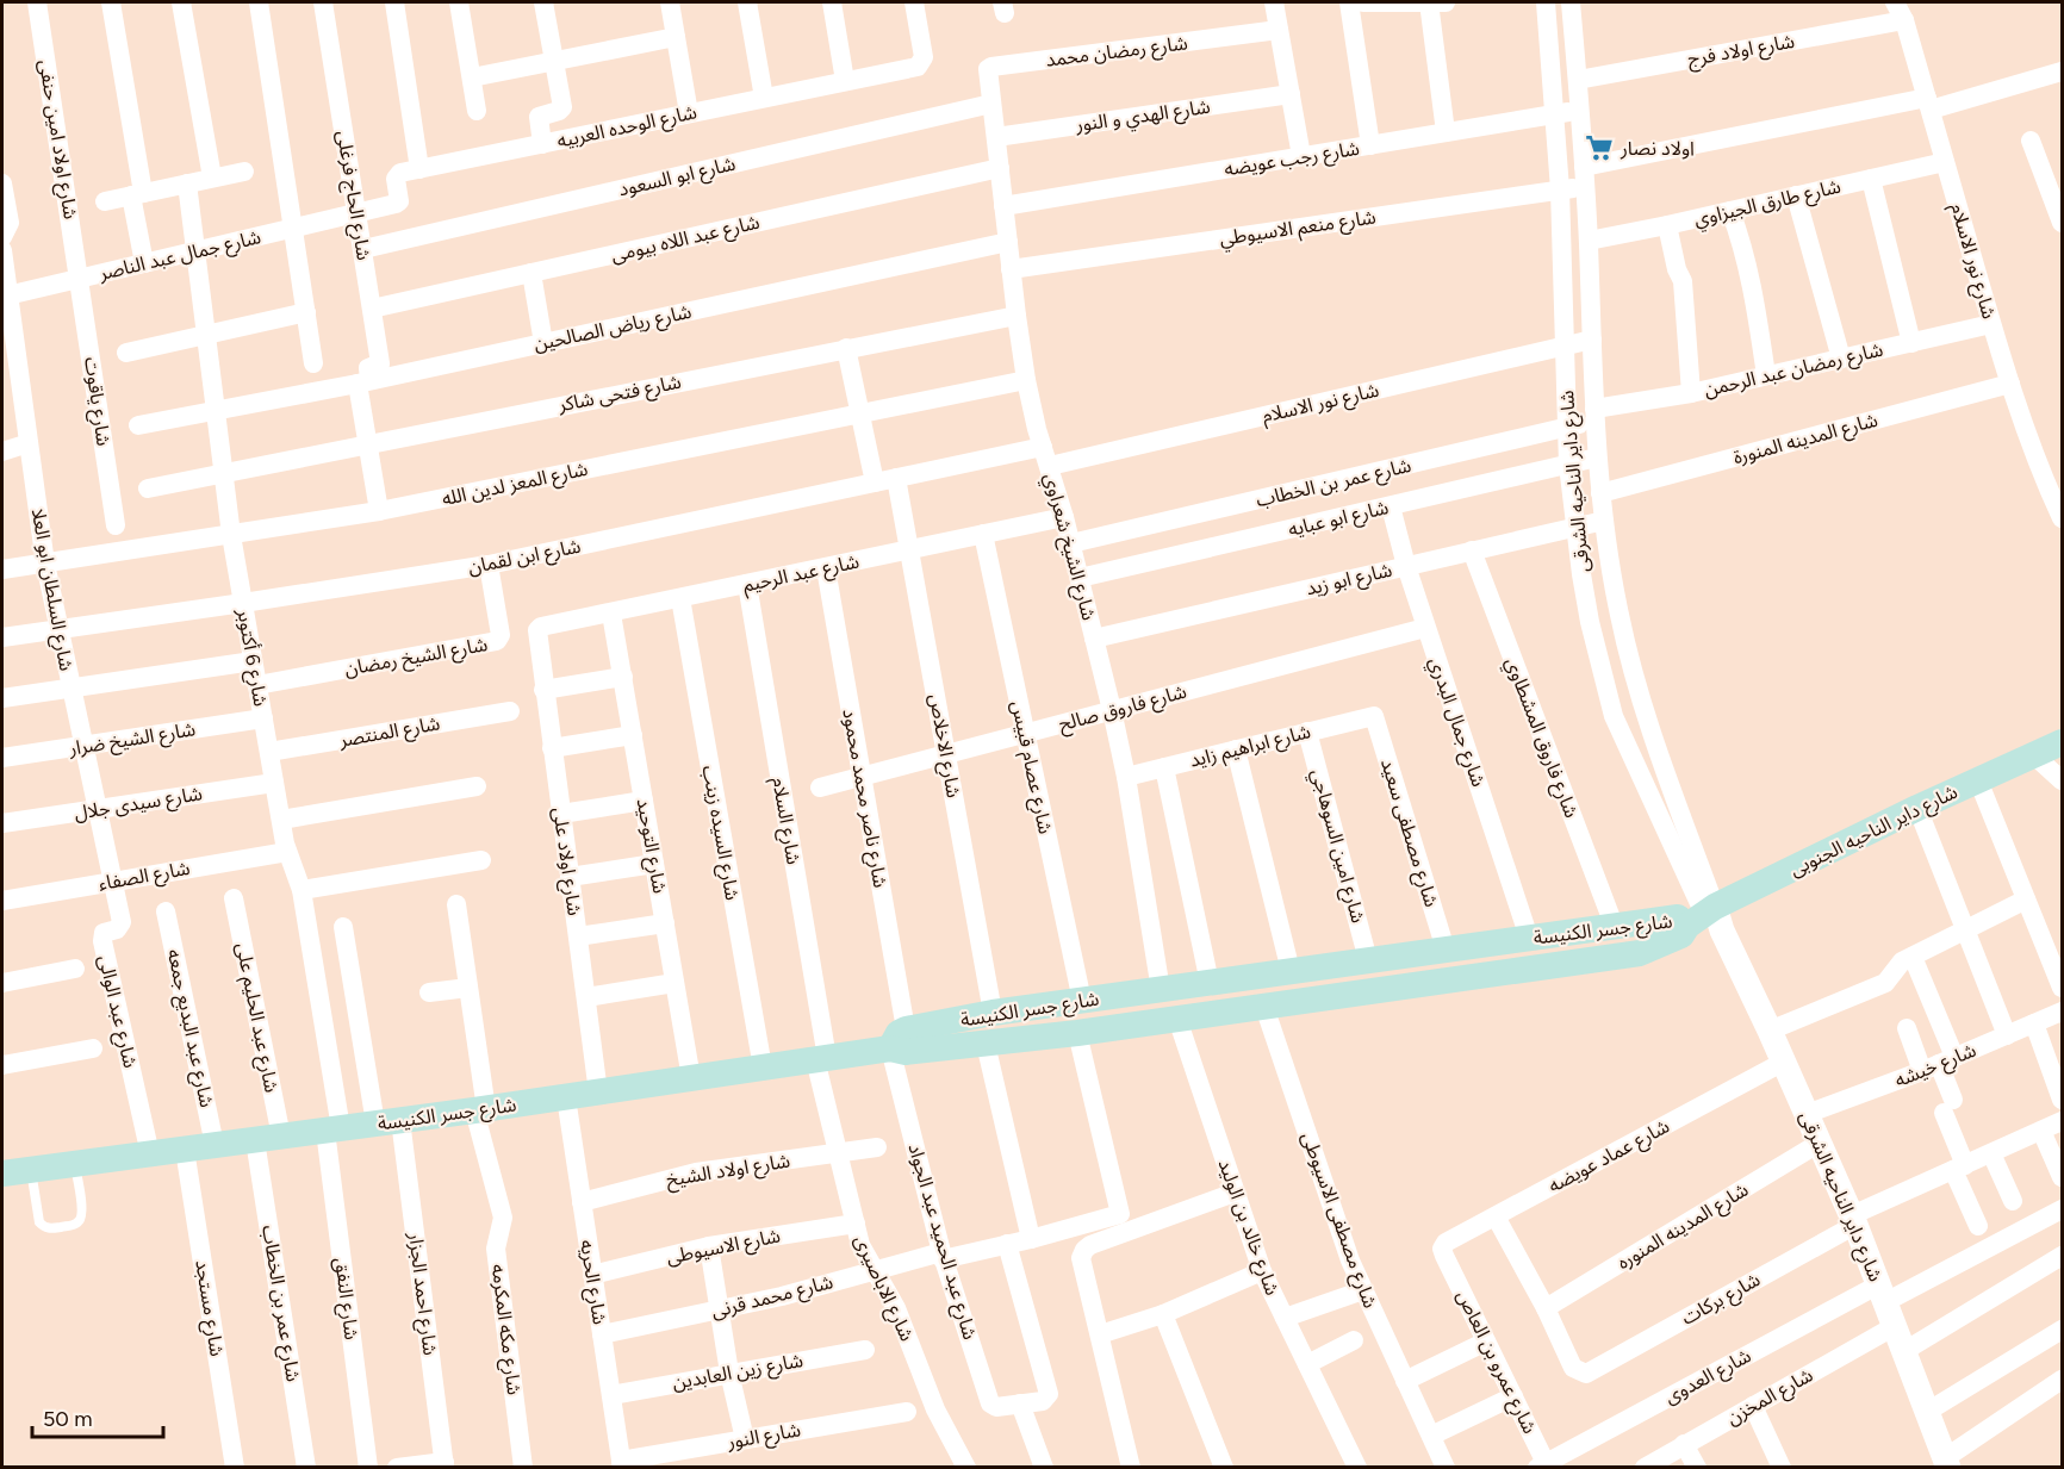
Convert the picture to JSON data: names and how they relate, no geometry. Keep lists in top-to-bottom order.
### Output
{
  "streets": {
    "main road": ["شارع داير الناحيه الجنوبى", "شارع جسر الكنيسة"],
    "street": [
      "شارع اولاد فرج",
      "شارع رمضان محمد",
      "شارع الهدي و النور",
      "شارع الوحده العربيه",
      "شارع اولاد امين حنفى",
      "شارع رجب عويضه",
      "شارع ابو السعود",
      "شارع الحاج فرغلى",
      "شارع طارق الجيزاوي",
      "شارع منعم الاسيوطي",
      "شارع عبد اللاه بيومى",
      "شارع جمال عبد الناصر",
      "شارع نور الاسلام",
      "شارع رياض الصالحين",
      "شارع رمضان عبد الرحمن",
      "شارع فتحى شاكر",
      "شارع ياقوت",
      "شارع المدينه المنورة",
      "شارع داير الناحيه الشرقى",
      "شارع عمر بن الخطاب",
      "شارع المعز لدين الله",
      "شارع ابو عبايه",
      "شارع الشيخ شعراوي",
      "شارع ابن لقمان",
      "شارع عبد الرحيم",
      "شارع ابو زيد",
      "شارع السلطان ابو العلا",
      "شارع الشيخ رمضان",
      "شارع 6 أكتوبر",
      "شارع فاروق صالح",
      "شارع جمال البدري",
      "شارع المنتصر",
      "شارع فاروق المشطاوي",
      "شارع الشيخ ضرار",
      "شارع الاخلاص",
      "شارع ابراهيم زايد",
      "شارع عصام قبيس",
      "شارع ناصر محمد محمود",
      "شارع سيدى جلال",
      "شارع السلام",
      "شارع السيده زينب",
      "شارع مصطفى سعيد",
      "شارع التوحيد",
      "شارع امين السوهاجي",
      "شارع اولاد على",
      "شارع الصفاء",
      "شارع عبد الوالى",
      "شارع عبد الحليم على",
      "شارع عبد البديع جمعه",
      "شارع خيشه",
      "شارع عماد عويضه",
      "شارع اولاد الشيخ",
      "شارع مصطفى الاسيوطى",
      "شارع المدينه المنوره",
      "شارع خالد بن الوليد",
      "شارع عبد الحميد عبد الجواد",
      "شارع الاسيوطى",
      "شارع الحريه",
      "شارع الاباصيرى",
      "شارع احمد الجزار",
      "شارع محمد قرنى",
      "شارع النفق",
      "شارع بركات",
      "شارع مستجد",
      "شارع مكه المكرمه",
      "شارع عمرو بن العاص",
      "شارع زين العابدين",
      "شارع العدوى",
      "شارع المخزن",
      "شارع النور"
    ]
  },
  "crossings": [
    ["شارع اولاد فرج", "شارع نور الاسلام"],
    ["شارع اولاد فرج", "شارع داير الناحيه الشرقى"],
    ["شارع رمضان محمد", "شارع ابو السعود"],
    ["شارع رمضان محمد", "شارع الشيخ شعراوي"],
    ["شارع الهدي و النور", "شارع الشيخ شعراوي"],
    ["شارع الوحده العربيه", "شارع الحاج فرغلى"],
    ["شارع الوحده العربيه", "شارع جمال عبد الناصر"],
    ["شارع اولاد امين حنفى", "شارع جمال عبد الناصر"],
    ["شارع اولاد امين حنفى", "شارع ياقوت"],
    ["شارع رجب عويضه", "شارع داير الناحيه الشرقى"],
    ["شارع رجب عويضه", "شارع الشيخ شعراوي"],
    ["شارع ابو السعود", "شارع الحاج فرغلى"],
    ["شارع ابو السعود", "شارع الشيخ شعراوي"],
    ["شارع الحاج فرغلى", "شارع عبد اللاه بيومى"],
    ["شارع الحاج فرغلى", "شارع جمال عبد الناصر"],
    ["شارع الحاج فرغلى", "شارع رياض الصالحين"],
    ["شارع طارق الجيزاوي", "شارع نور الاسلام"],
    ["شارع طارق الجيزاوي", "شارع داير الناحيه الشرقى"],
    ["شارع منعم الاسيوطي", "شارع نور الاسلام"],
    ["شارع منعم الاسيوطي", "شارع داير الناحيه الشرقى"],
    ["شارع منعم الاسيوطي", "شارع الشيخ شعراوي"],
    ["شارع عبد اللاه بيومى", "شارع الشيخ شعراوي"],
    ["شارع جمال عبد الناصر", "شارع ياقوت"],
    ["شارع جمال عبد الناصر", "شارع السلطان ابو العلا"],
    ["شارع جمال عبد الناصر", "شارع 6 أكتوبر"],
    ["شارع نور الاسلام", "شارع رمضان عبد الرحمن"],
    ["شارع نور الاسلام", "شارع المدينه المنورة"],
    ["شارع نور الاسلام", "شارع داير الناحيه الشرقى"],
    ["شارع نور الاسلام", "شارع الشيخ شعراوي"],
    ["شارع نور الاسلام", "شارع ابن لقمان"],
    ["شارع رياض الصالحين", "شارع الشيخ شعراوي"],
    ["شارع رياض الصالحين", "شارع 6 أكتوبر"],
    ["شارع رمضان عبد الرحمن", "شارع داير الناحيه الشرقى"],
    ["شارع رمضان عبد الرحمن", "شارع عمر بن الخطاب"],
    ["شارع فتحى شاكر", "شارع الشيخ شعراوي"],
    ["شارع فتحى شاكر", "شارع 6 أكتوبر"],
    ["شارع المدينه المنورة", "شارع داير الناحيه الشرقى"],
    ["شارع داير الناحيه الشرقى", "شارع عمر بن الخطاب"],
    ["شارع داير الناحيه الشرقى", "شارع ابو عبايه"],
    ["شارع داير الناحيه الشرقى", "شارع ابو زيد"],
    ["شارع داير الناحيه الشرقى", "شارع داير الناحيه الجنوبى"],
    ["شارع داير الناحيه الشرقى", "شارع جسر الكنيسة"],
    ["شارع داير الناحيه الشرقى", "شارع خيشه"],
    ["شارع داير الناحيه الشرقى", "شارع عماد عويضه"],
    ["شارع داير الناحيه الشرقى", "شارع المدينه المنوره"],
    ["شارع داير الناحيه الشرقى", "شارع بركات"],
    ["شارع داير الناحيه الشرقى", "شارع العدوى"],
    ["شارع داير الناحيه الشرقى", "شارع المخزن"],
    ["شارع عمر بن الخطاب", "شارع الشيخ شعراوي"],
    ["شارع عمر بن الخطاب", "شارع جسر الكنيسة"],
    ["شارع عمر بن الخطاب", "شارع عبد الحليم على"],
    ["شارع المعز لدين الله", "شارع الشيخ شعراوي"],
    ["شارع المعز لدين الله", "شارع السلطان ابو العلا"],
    ["شارع المعز لدين الله", "شارع 6 أكتوبر"],
    ["شارع ابو عبايه", "شارع الشيخ شعراوي"],
    ["شارع ابو عبايه", "شارع جمال البدري"],
    ["شارع الشيخ شعراوي", "شارع ابن لقمان"],
    ["شارع الشيخ شعراوي", "شارع عبد الرحيم"],
    ["شارع الشيخ شعراوي", "شارع ابو زيد"],
    ["شارع الشيخ شعراوي", "شارع فاروق صالح"],
    ["شارع الشيخ شعراوي", "شارع ابراهيم زايد"],
    ["شارع الشيخ شعراوي", "شارع جسر الكنيسة"],
    ["شارع ابن لقمان", "شارع السلطان ابو العلا"],
    ["شارع ابن لقمان", "شارع الشيخ رمضان"],
    ["شارع ابن لقمان", "شارع 6 أكتوبر"],
    ["شارع ابن لقمان", "شارع الاخلاص"],
    ["شارع عبد الرحيم", "شارع الاخلاص"],
    ["شارع عبد الرحيم", "شارع عصام قبيس"],
    ["شارع عبد الرحيم", "شارع ناصر محمد محمود"],
    ["شارع عبد الرحيم", "شارع السلام"],
    ["شارع عبد الرحيم", "شارع السيده زينب"],
    ["شارع عبد الرحيم", "شارع التوحيد"],
    ["شارع عبد الرحيم", "شارع اولاد على"],
    ["شارع ابو زيد", "شارع جمال البدري"],
    ["شارع ابو زيد", "شارع فاروق المشطاوي"],
    ["شارع السلطان ابو العلا", "شارع الشيخ ضرار"],
    ["شارع السلطان ابو العلا", "شارع سيدى جلال"],
    ["شارع السلطان ابو العلا", "شارع الصفاء"],
    ["شارع السلطان ابو العلا", "شارع عبد الوالى"],
    ["شارع الشيخ رمضان", "شارع 6 أكتوبر"],
    ["شارع 6 أكتوبر", "شارع المنتصر"],
    ["شارع 6 أكتوبر", "شارع الشيخ ضرار"],
    ["شارع 6 أكتوبر", "شارع سيدى جلال"],
    ["شارع 6 أكتوبر", "شارع الصفاء"],
    ["شارع 6 أكتوبر", "شارع جسر الكنيسة"],
    ["شارع 6 أكتوبر", "شارع النفق"],
    ["شارع فاروق صالح", "شارع جمال البدري"],
    ["شارع فاروق صالح", "شارع الاخلاص"],
    ["شارع فاروق صالح", "شارع عصام قبيس"],
    ["شارع فاروق صالح", "شارع ناصر محمد محمود"],
    ["شارع جمال البدري", "شارع جسر الكنيسة"],
    ["شارع فاروق المشطاوي", "شارع جسر الكنيسة"],
    ["شارع الاخلاص", "شارع جسر الكنيسة"],
    ["شارع ابراهيم زايد", "شارع مصطفى سعيد"],
    ["شارع ابراهيم زايد", "شارع امين السوهاجي"],
    ["شارع عصام قبيس", "شارع جسر الكنيسة"],
    ["شارع ناصر محمد محمود", "شارع جسر الكنيسة"],
    ["شارع ناصر محمد محمود", "شارع عبد الحميد عبد الجواد"],
    ["شارع السلام", "شارع جسر الكنيسة"],
    ["شارع السلام", "شارع الاباصيرى"],
    ["شارع داير الناحيه الجنوبى", "شارع جسر الكنيسة"],
    ["شارع السيده زينب", "شارع جسر الكنيسة"],
    ["شارع مصطفى سعيد", "شارع جسر الكنيسة"],
    ["شارع التوحيد", "شارع جسر الكنيسة"],
    ["شارع امين السوهاجي", "شارع جسر الكنيسة"],
    ["شارع اولاد على", "شارع جسر الكنيسة"],
    ["شارع الصفاء", "شارع عبد الوالى"],
    ["شارع جسر الكنيسة", "شارع عبد الوالى"],
    ["شارع جسر الكنيسة", "شارع عبد الحليم على"],
    ["شارع جسر الكنيسة", "شارع عبد البديع جمعه"],
    ["شارع جسر الكنيسة", "شارع مصطفى الاسيوطى"],
    ["شارع جسر الكنيسة", "شارع خالد بن الوليد"],
    ["شارع جسر الكنيسة", "شارع عبد الحميد عبد الجواد"],
    ["شارع جسر الكنيسة", "شارع الحريه"],
    ["شارع جسر الكنيسة", "شارع الاباصيرى"],
    ["شارع جسر الكنيسة", "شارع احمد الجزار"],
    ["شارع جسر الكنيسة", "شارع محمد قرنى"],
    ["شارع جسر الكنيسة", "شارع النفق"],
    ["شارع جسر الكنيسة", "شارع مستجد"],
    ["شارع جسر الكنيسة", "شارع مكه المكرمه"],
    ["شارع عماد عويضه", "شارع عمرو بن العاص"],
    ["شارع اولاد الشيخ", "شارع الحريه"],
    ["شارع اولاد الشيخ", "شارع الاباصيرى"],
    ["شارع المدينه المنوره", "شارع بركات"],
    ["شارع عبد الحميد عبد الجواد", "شارع محمد قرنى"],
    ["شارع الاسيوطى", "شارع الحريه"],
    ["شارع الاسيوطى", "شارع الاباصيرى"],
    ["شارع الحريه", "شارع محمد قرنى"],
    ["شارع الحريه", "شارع زين العابدين"],
    ["شارع الحريه", "شارع النور"],
    ["شارع الاباصيرى", "شارع محمد قرنى"],
    ["شارع عمرو بن العاص", "شارع العدوى"]
  ],
  "places": {
    "supermarket": ["اولاد نصار"]
  },
  "scale_bar": "50 m"
}
